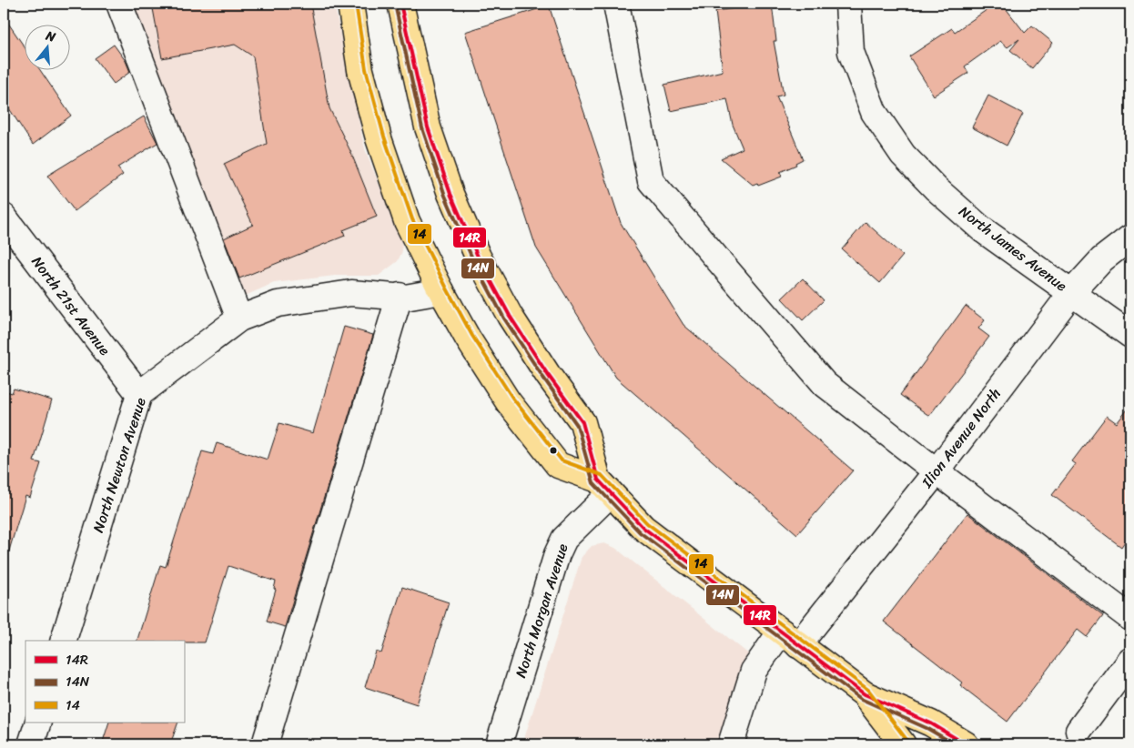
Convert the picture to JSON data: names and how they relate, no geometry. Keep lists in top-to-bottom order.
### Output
{
  "streets": {
    "street": [
      "North James Avenue",
      "North 21st Avenue",
      "Ilion Avenue North",
      "North Newton Avenue",
      "North Morgan Avenue"
    ]
  },
  "crossings": [
    ["North James Avenue", "Ilion Avenue North"],
    ["North 21st Avenue", "North Newton Avenue"]
  ],
  "lines": ["transit line 14R", "transit line 14", "transit line 14N"],
  "legend": ["14R", "14N", "14"],
  "north": "top"
}
